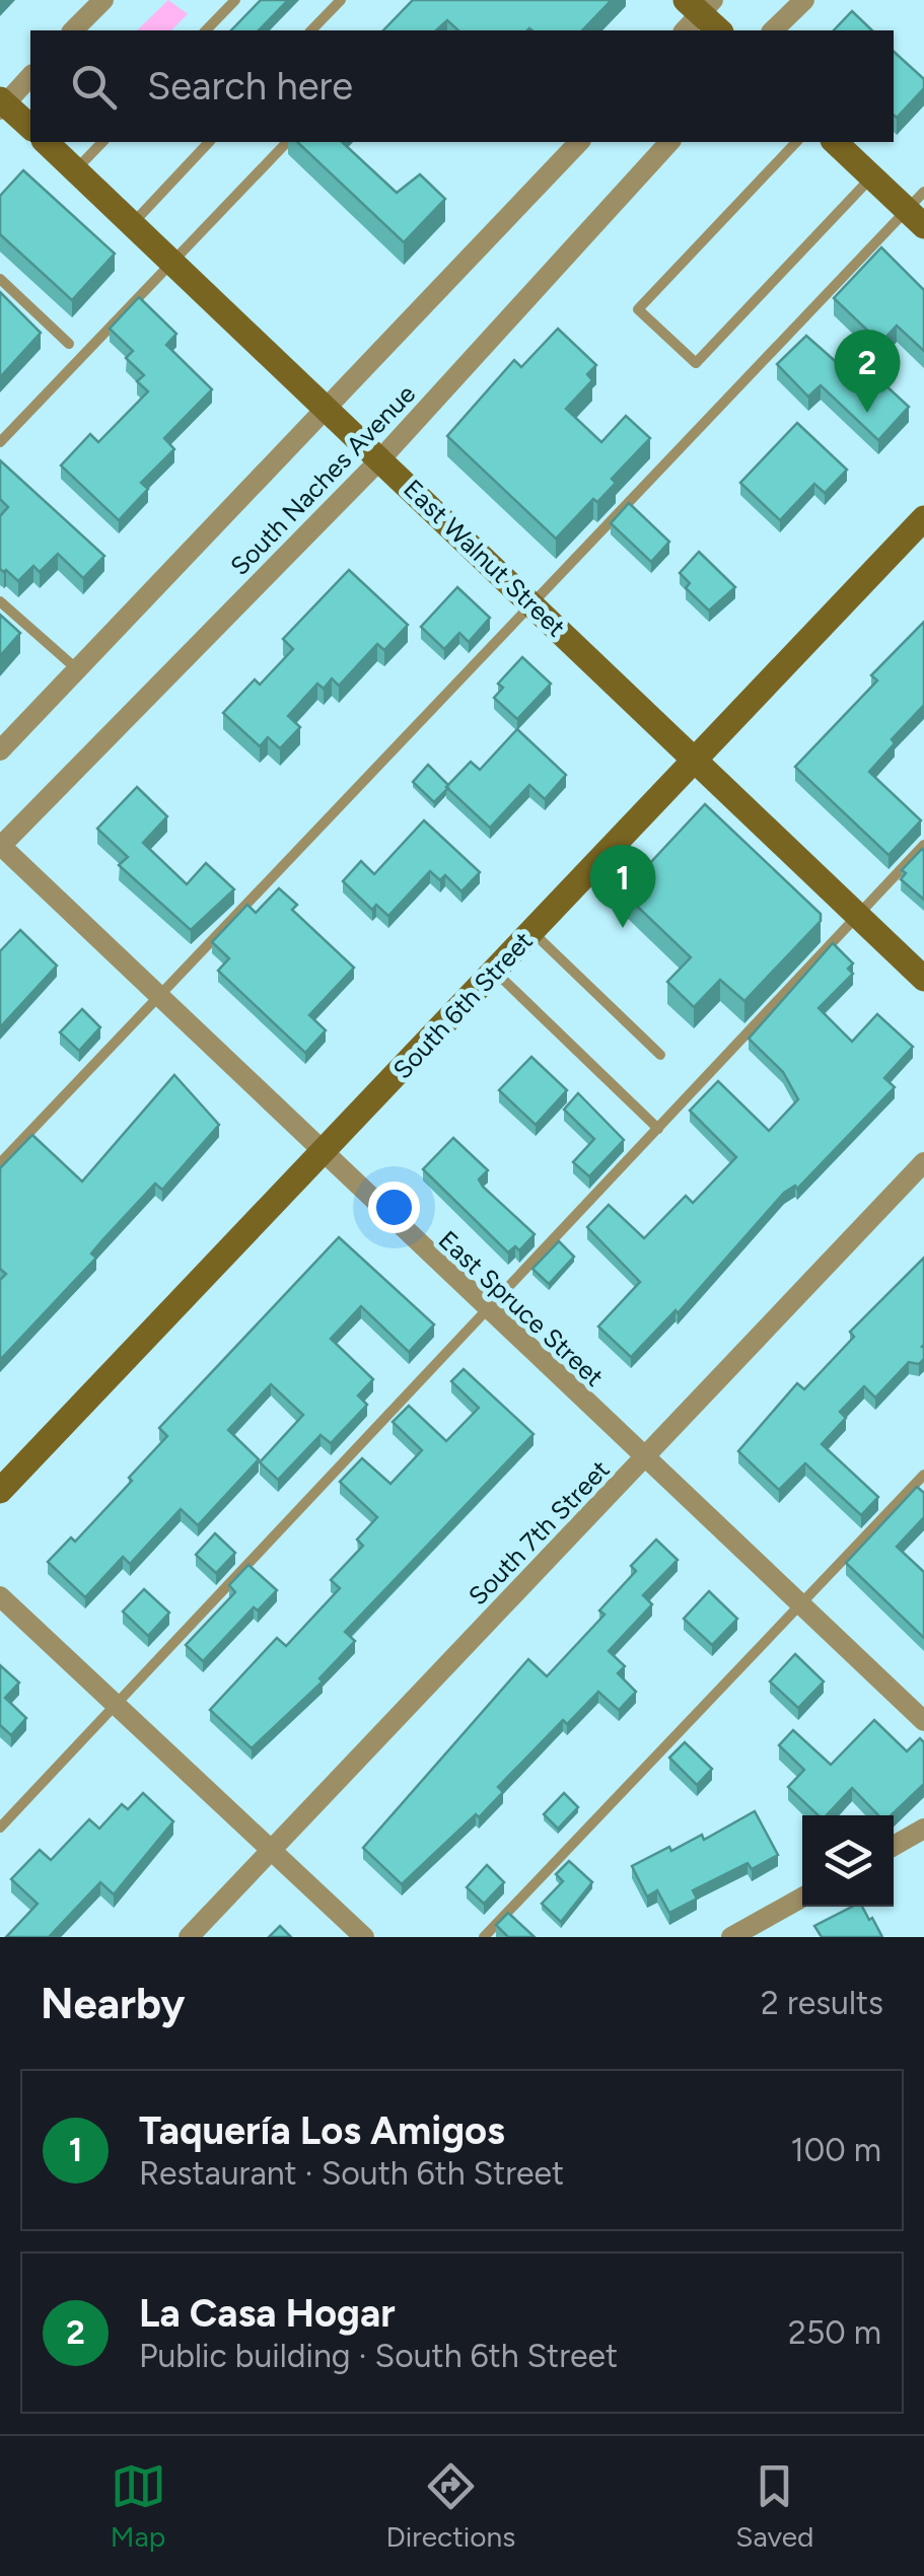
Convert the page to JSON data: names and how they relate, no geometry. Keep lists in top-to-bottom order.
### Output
{
  "streets": {
    "street": [
      "South Naches Avenue",
      "East Walnut Street",
      "South 6th Street",
      "East Spruce Street",
      "South 7th Street"
    ]
  },
  "crossings": [
    ["South Naches Avenue", "East Walnut Street"],
    ["South Naches Avenue", "East Spruce Street"],
    ["East Walnut Street", "South 6th Street"],
    ["South 6th Street", "East Spruce Street"],
    ["East Spruce Street", "South 7th Street"]
  ],
  "page": {
    "search": "Search here",
    "pins": ["2", "1"],
    "heading": ["Nearby", "2 results"],
    "list": [
      {
        "mark": "1",
        "name": "Taquería Los Amigos",
        "note": "Restaurant · South 6th Street",
        "value": "100 m"
      },
      {
        "mark": "2",
        "name": "La Casa Hogar",
        "note": "Public building · South 6th Street",
        "value": "250 m"
      }
    ],
    "nav": ["Map", "Directions", "Saved"]
  }
}
